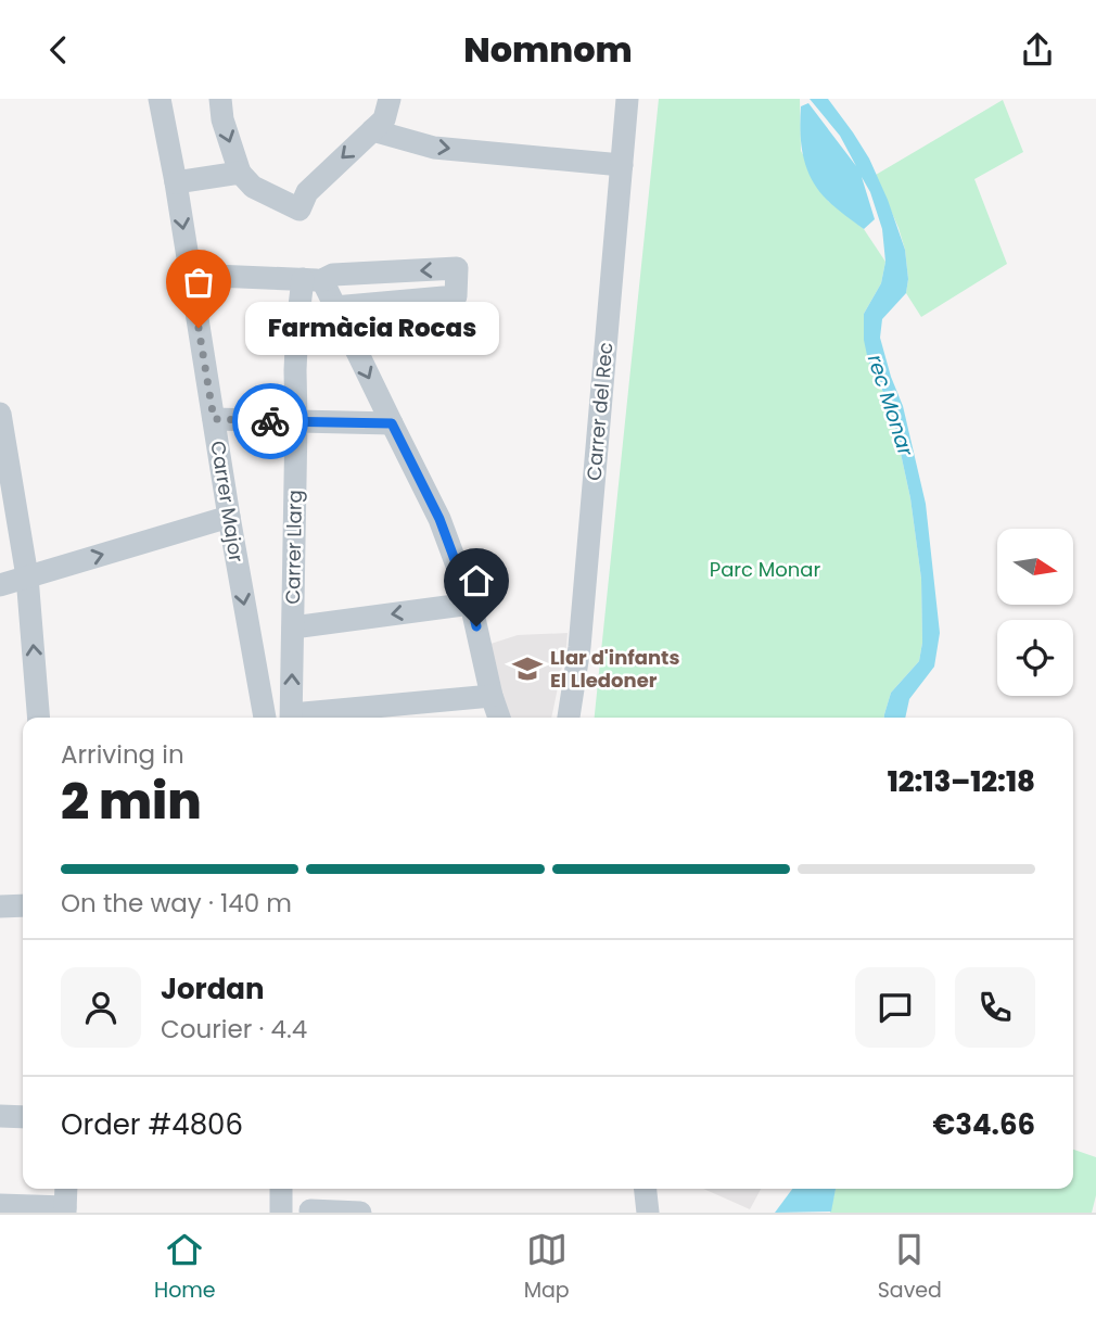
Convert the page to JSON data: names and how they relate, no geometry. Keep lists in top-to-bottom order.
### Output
{
  "streets": {
    "street": ["Carrer del Rec", "Carrer Major", "Carrer Llarg"]
  },
  "water": ["rec Monar"],
  "parks": ["Parc Monar"],
  "places": {
    "other": ["Farmàcia Rocas"],
    "school or university": ["Llar d'infants El Lledoner"]
  },
  "north": "right",
  "page": {
    "header": "Nomnom",
    "bubble": "Farmàcia Rocas",
    "heading": ["2 min", "Arriving in", "12:13–12:18"],
    "panel": [
      "Jordan",
      "Courier · 4.4",
      "Order #4806",
      "€34.66"
    ],
    "bar": "On the way · 140 m",
    "tabs": ["Home", "Map", "Saved"]
  }
}
